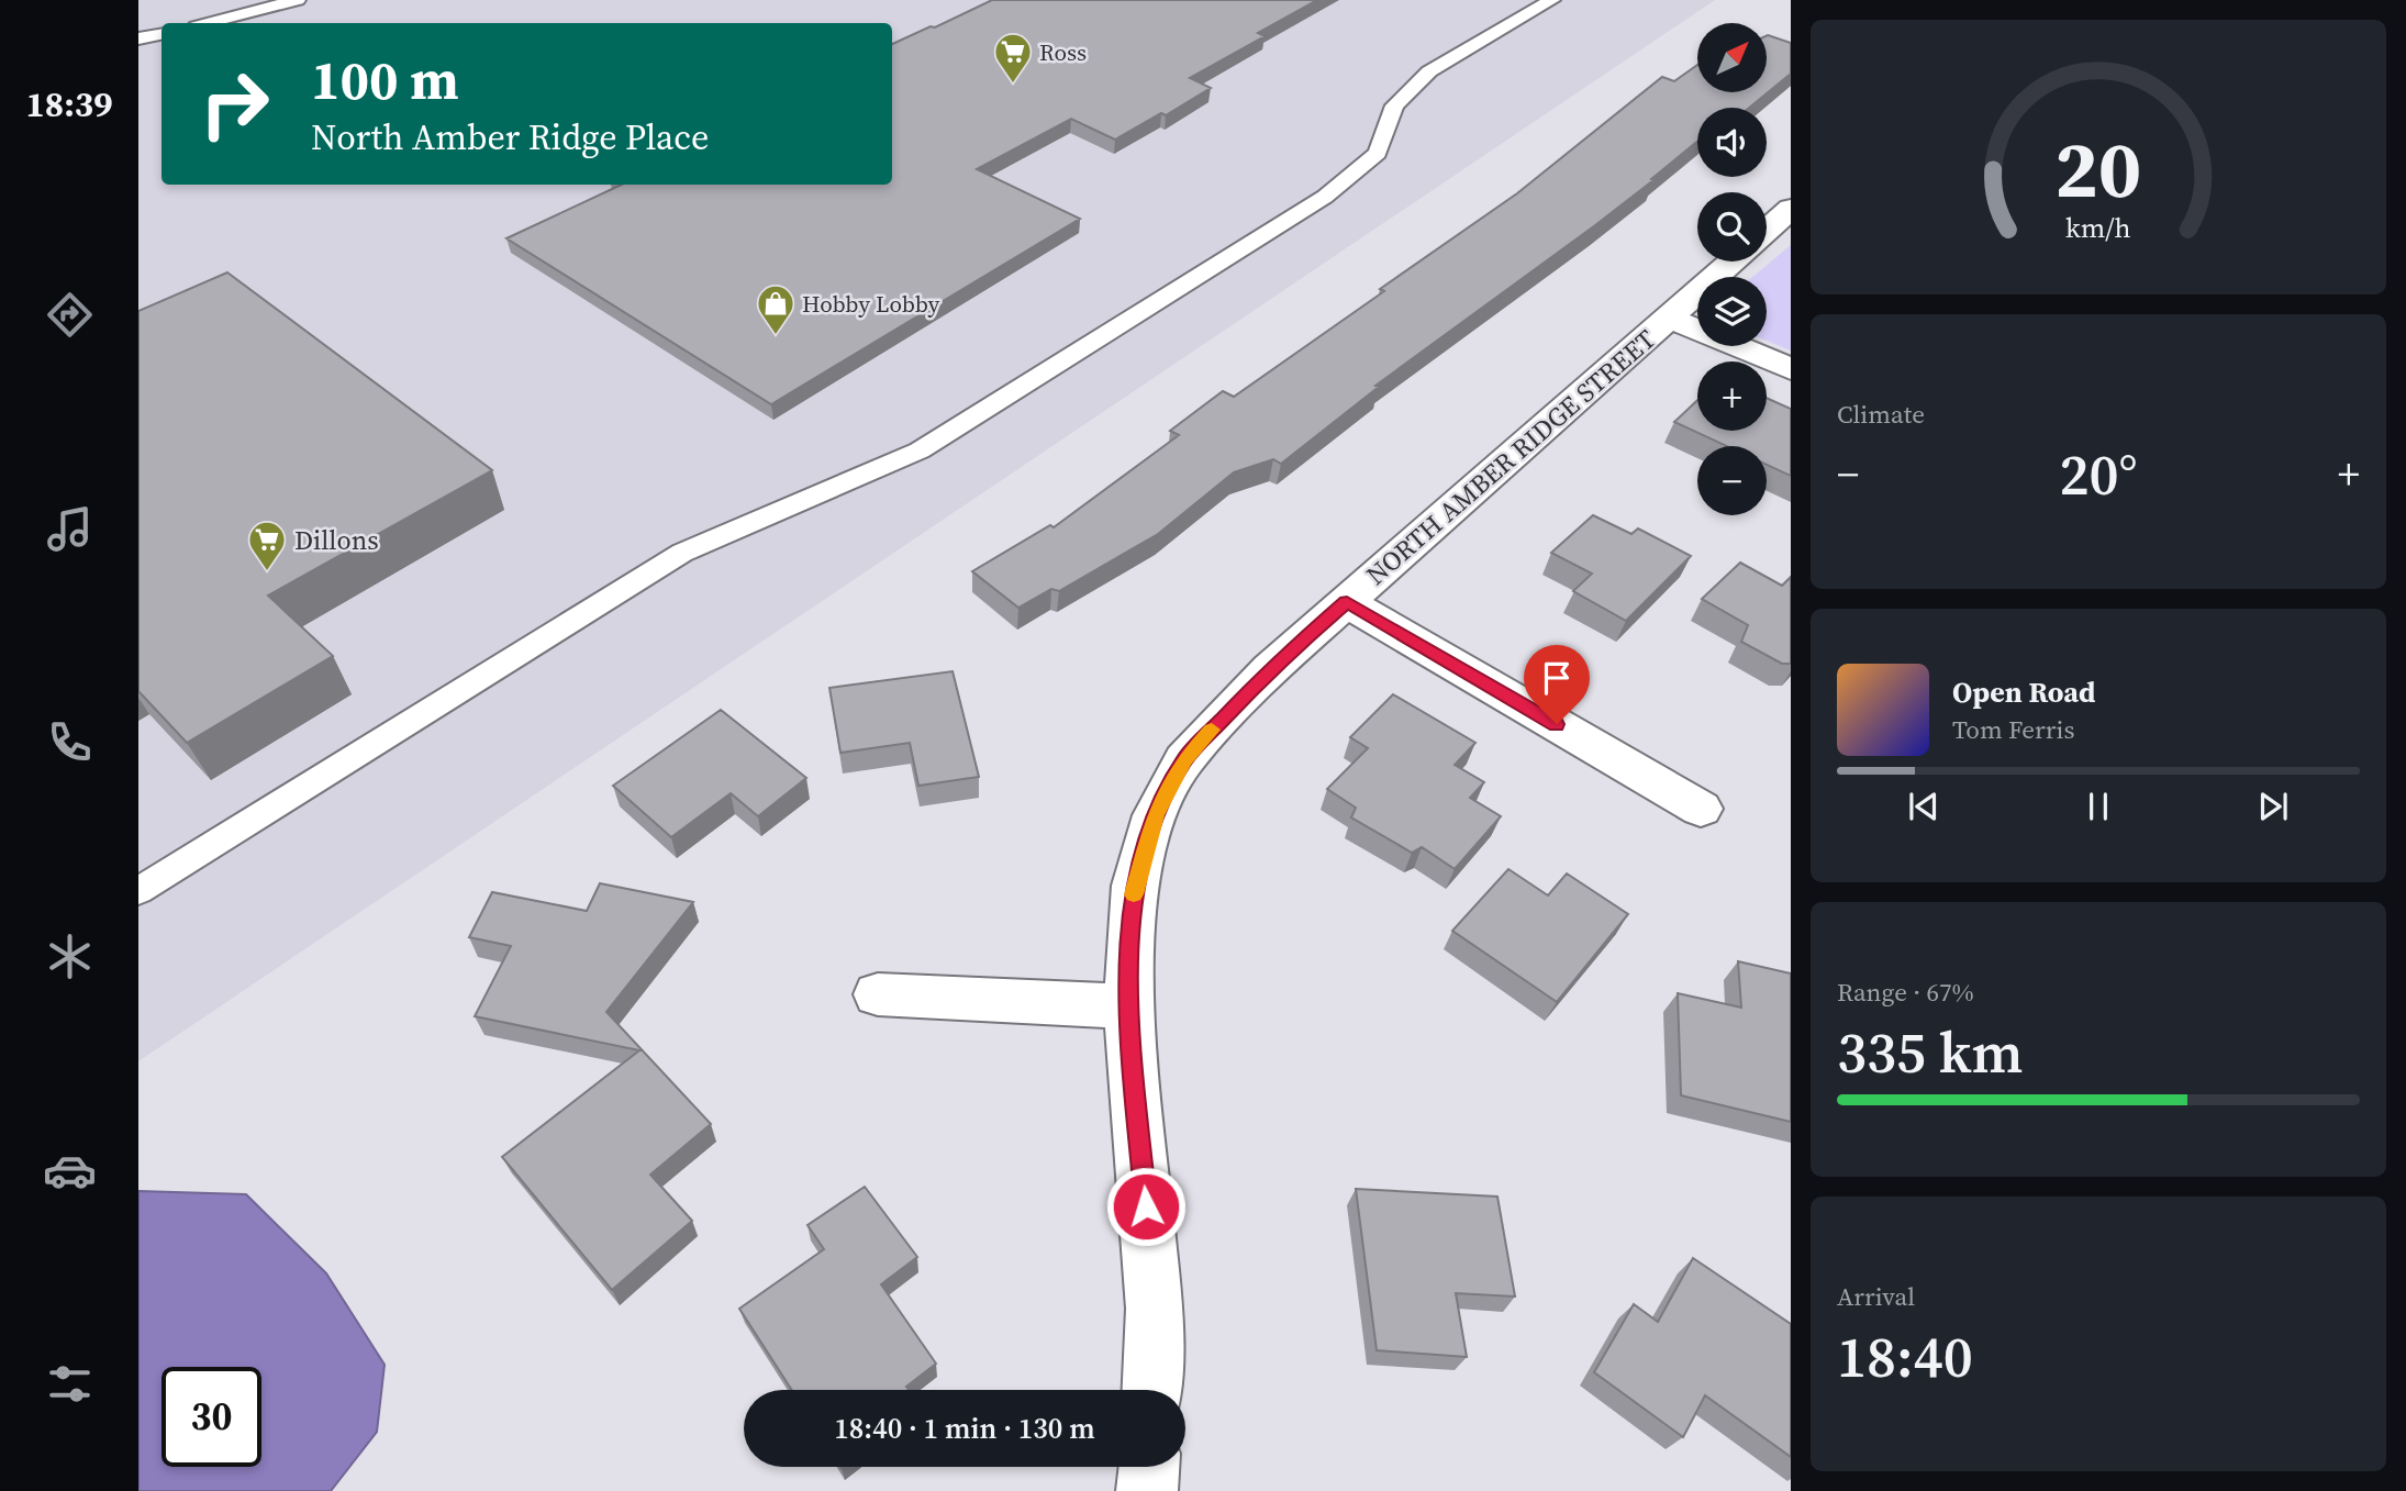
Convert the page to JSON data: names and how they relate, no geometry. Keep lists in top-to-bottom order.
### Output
{
  "streets": {
    "street": ["NORTH AMBER RIDGE STREET"]
  },
  "places": {
    "supermarket": ["Ross", "Dillons"],
    "shop": ["Hobby Lobby"]
  },
  "north": "top right",
  "page": {
    "tabs": "18:39",
    "map_buttons": ["+", "−"],
    "turn": ["100 m", "North Amber Ridge Place"],
    "tile": [
      "Climate",
      ["Range · 67%", "335 km"],
      ["Arrival", "18:40"]
    ],
    "heat": ["−", "20°", "+"],
    "song": ["Open Road", "Tom Ferris"],
    "limit": "30",
    "trip": "18:40 · 1 min · 130 m",
    "gauge": ["20", "km/h"]
  }
}
